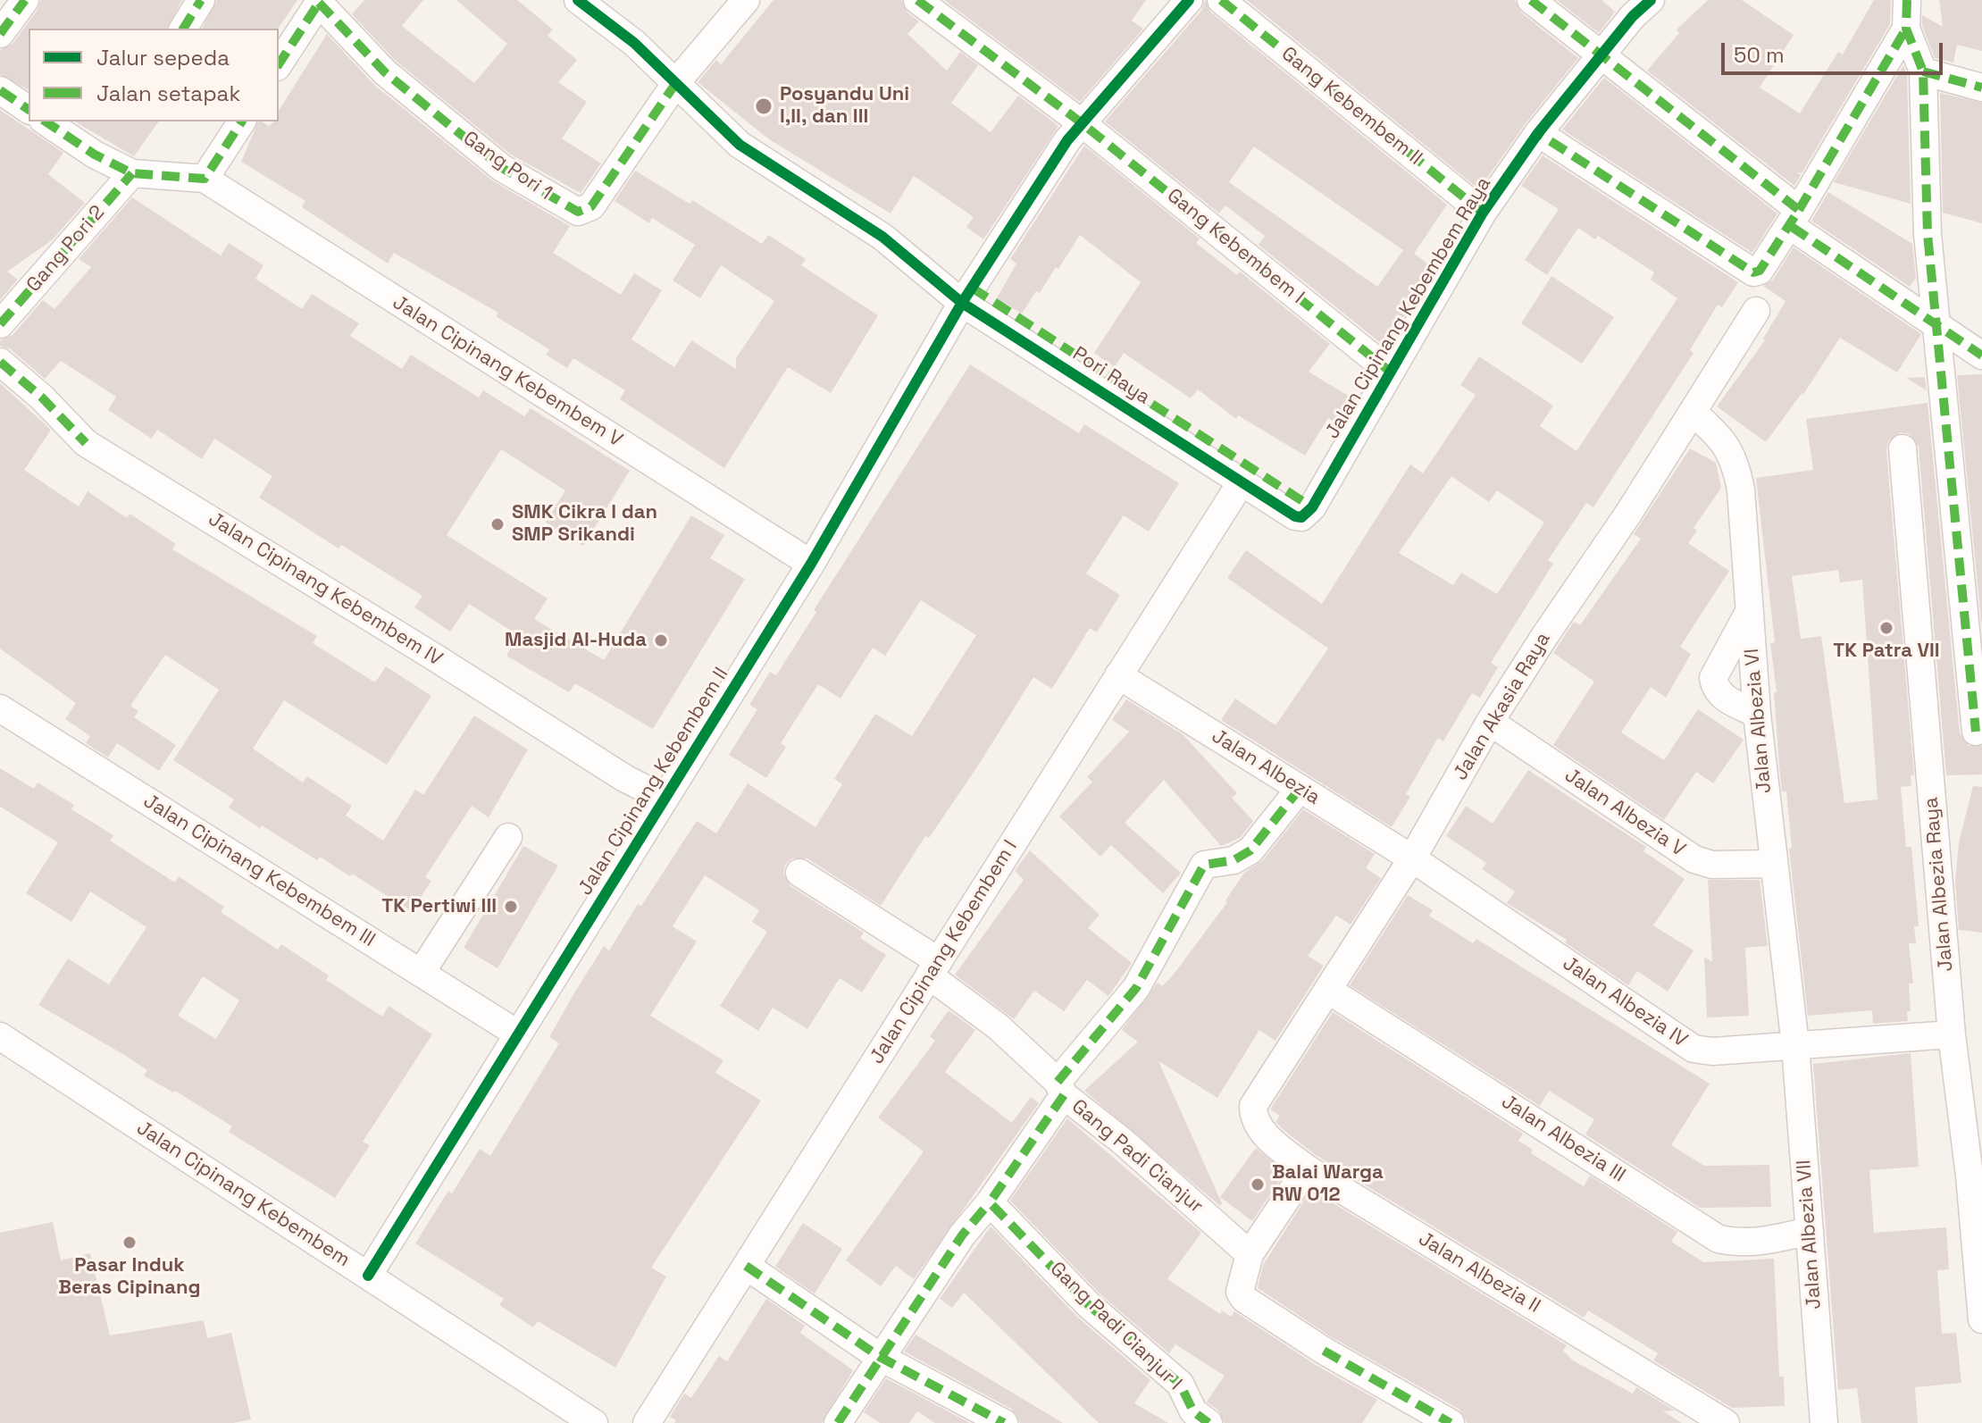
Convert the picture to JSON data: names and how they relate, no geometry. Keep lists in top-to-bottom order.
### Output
{
  "streets": {
    "street": [
      "Gang Kebembem II",
      "Gang Pori 1",
      "Gang Kebembem I",
      "Gang Pori 2",
      "Jalan Cipinang Kebembem Raya",
      "Jalan Cipinang Kebembem V",
      "Pori Raya",
      "Jalan Cipinang Kebembem IV",
      "Jalan Akasia Raya",
      "Jalan Albezia VI",
      "Jalan Albezia",
      "Jalan Cipinang Kebembem II",
      "Jalan Albezia V",
      "Jalan Cipinang Kebembem III",
      "Jalan Albezia Raya",
      "Jalan Cipinang Kebembem I",
      "Jalan Albezia IV",
      "Jalan Albezia III",
      "Gang Padi Cianjur",
      "Jalan Cipinang Kebembem",
      "Jalan Albezia VII",
      "Jalan Albezia II",
      "Gang Padi Cianjur I"
    ]
  },
  "crossings": [
    ["Gang Kebembem II", "Jalan Cipinang Kebembem Raya"],
    ["Gang Kebembem I", "Jalan Cipinang Kebembem Raya"],
    ["Gang Kebembem I", "Jalan Cipinang Kebembem II"],
    ["Jalan Cipinang Kebembem V", "Jalan Cipinang Kebembem II"],
    ["Pori Raya", "Jalan Cipinang Kebembem II"],
    ["Pori Raya", "Jalan Cipinang Kebembem I"],
    ["Jalan Cipinang Kebembem IV", "Jalan Cipinang Kebembem II"],
    ["Jalan Akasia Raya", "Jalan Albezia VI"],
    ["Jalan Akasia Raya", "Jalan Albezia"],
    ["Jalan Akasia Raya", "Jalan Albezia V"],
    ["Jalan Akasia Raya", "Jalan Albezia IV"],
    ["Jalan Akasia Raya", "Jalan Albezia III"],
    ["Jalan Akasia Raya", "Jalan Albezia II"],
    ["Jalan Albezia VI", "Jalan Albezia V"],
    ["Jalan Albezia VI", "Jalan Albezia IV"],
    ["Jalan Albezia VI", "Jalan Albezia VII"],
    ["Jalan Albezia", "Jalan Cipinang Kebembem I"],
    ["Jalan Albezia", "Jalan Albezia IV"],
    ["Jalan Cipinang Kebembem II", "Jalan Cipinang Kebembem III"],
    ["Jalan Cipinang Kebembem II", "Jalan Cipinang Kebembem"],
    ["Jalan Albezia Raya", "Jalan Albezia IV"],
    ["Jalan Cipinang Kebembem I", "Gang Padi Cianjur"],
    ["Jalan Albezia IV", "Jalan Albezia VII"],
    ["Jalan Albezia III", "Jalan Albezia VII"]
  ],
  "places": [
    "Posyandu Uni I,II, dan III",
    "SMK Cikra I dan SMP Srikandi",
    "TK Patra VII",
    "Masjid Al-Huda",
    "TK Pertiwi III",
    "Balai Warga RW 012",
    "Pasar Induk Beras Cipinang"
  ],
  "legend": ["Jalur sepeda", "Jalan setapak"],
  "scale_bar": "50 m"
}
